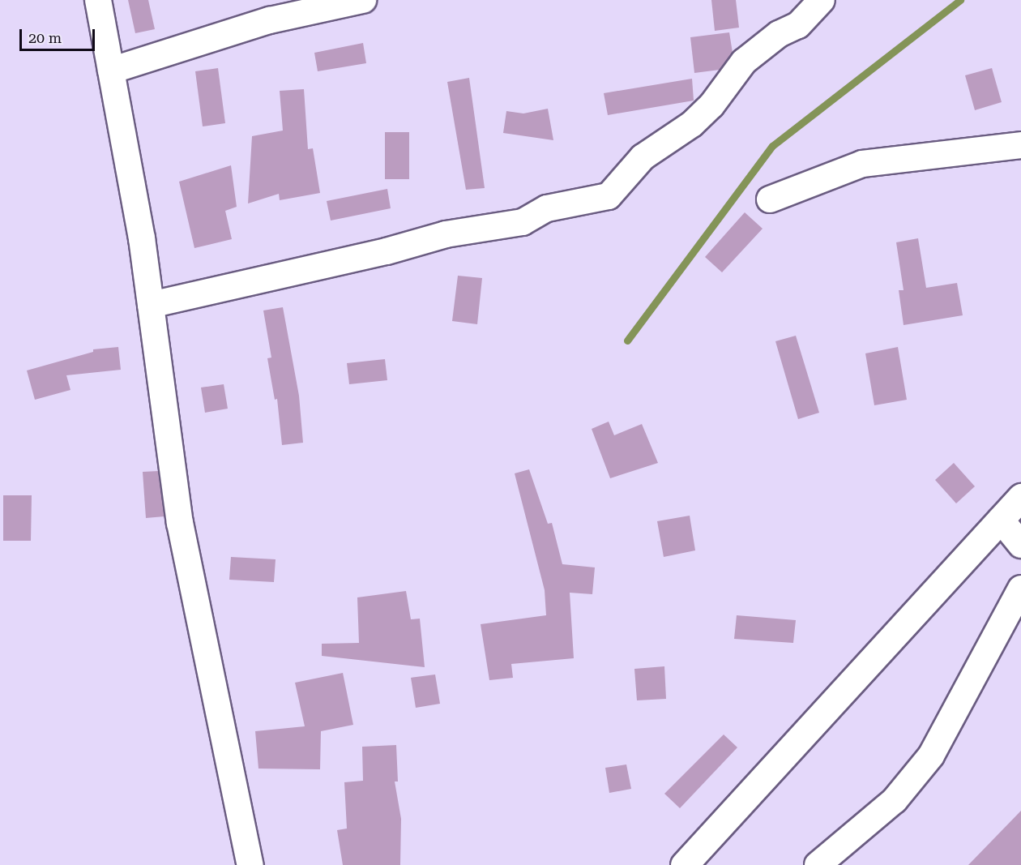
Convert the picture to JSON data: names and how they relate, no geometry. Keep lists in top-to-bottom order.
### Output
{
  "scale_bar": "20 m"
}
